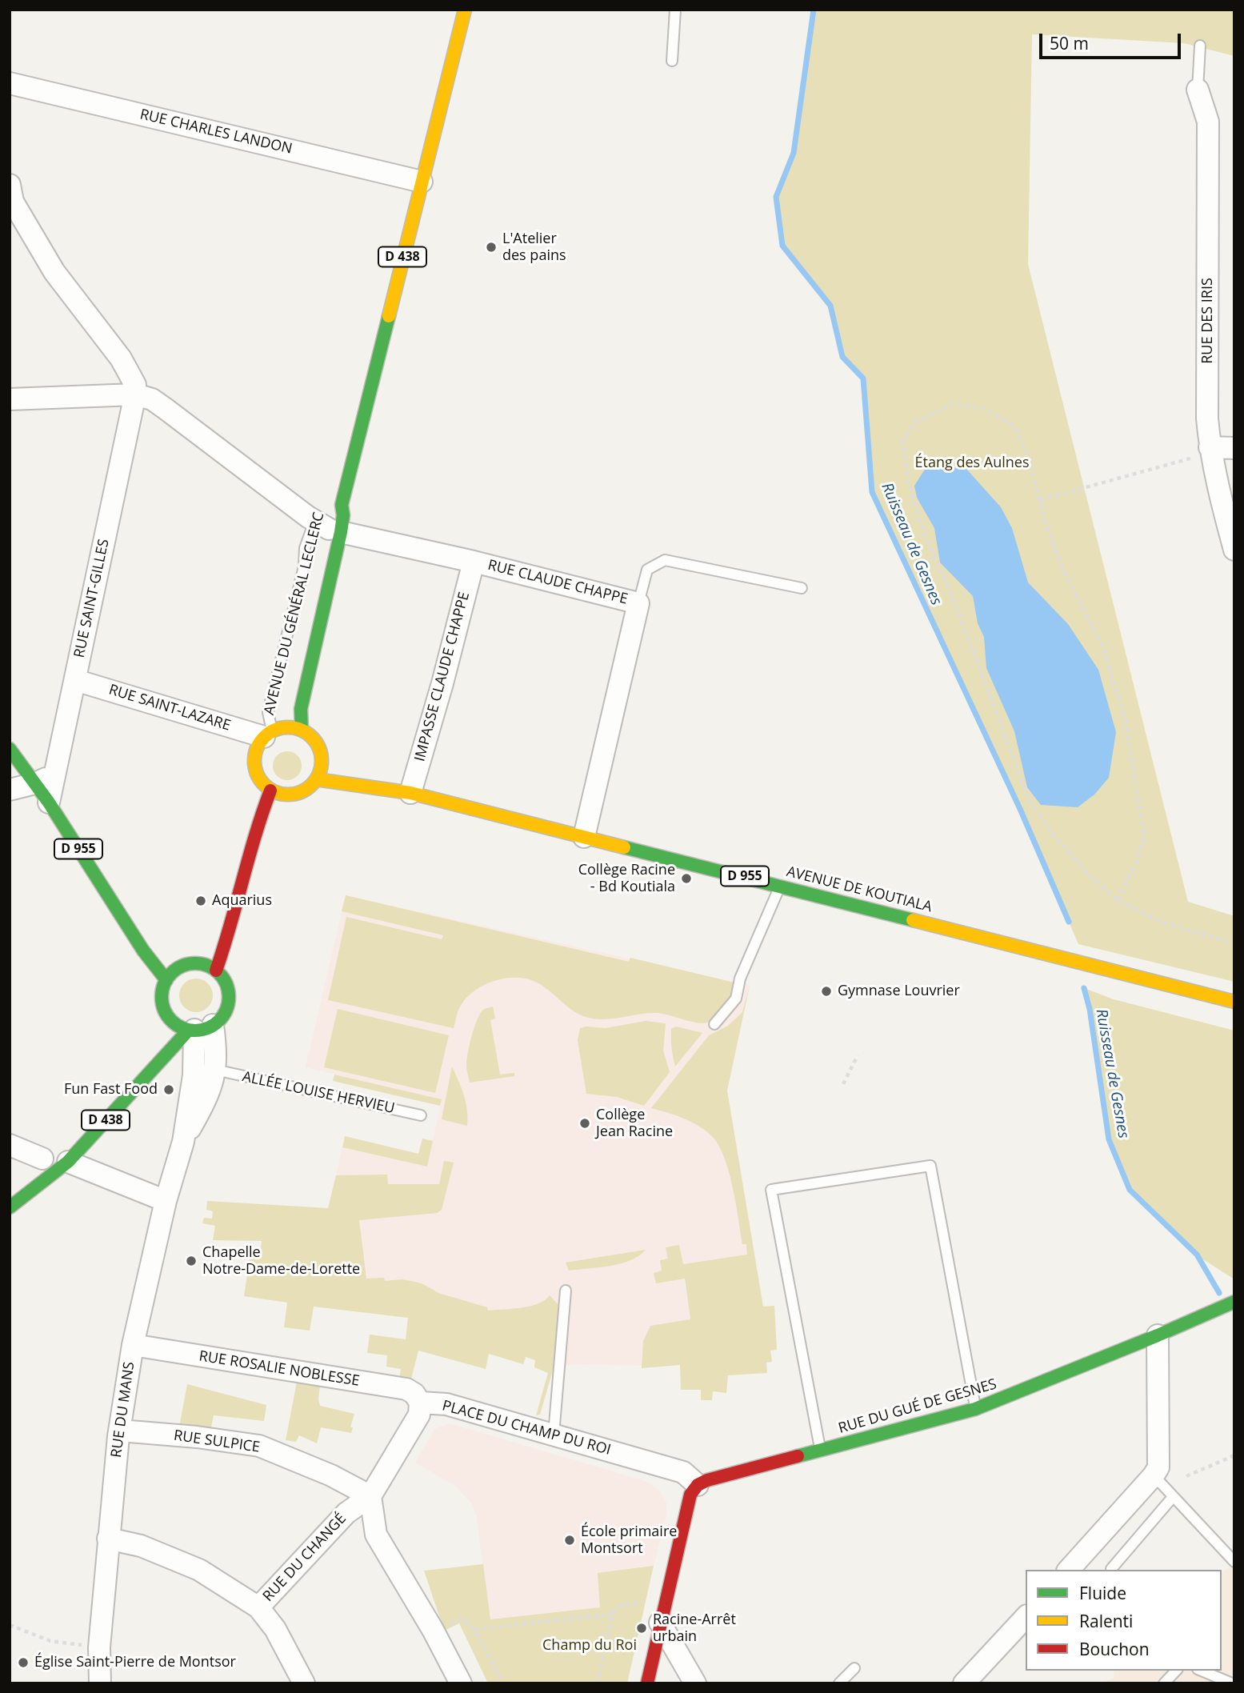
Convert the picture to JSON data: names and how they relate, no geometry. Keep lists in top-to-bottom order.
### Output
{
  "streets": {
    "main road": [
      "D 438",
      "AVENUE DU GÉNÉRAL LECLERC",
      "D 955",
      "AVENUE DE KOUTIALA",
      "RUE DU GUÉ DE GESNES"
    ],
    "street": [
      "RUE CHARLES LANDON",
      "RUE DES IRIS",
      "RUE CLAUDE CHAPPE",
      "RUE SAINT-GILLES",
      "IMPASSE CLAUDE CHAPPE",
      "RUE SAINT-LAZARE",
      "RUE ROSALIE NOBLESSE",
      "RUE DU MANS",
      "PLACE DU CHAMP DU ROI",
      "RUE SULPICE",
      "RUE DU CHANGÉ"
    ],
    "lane": ["ALLÉE LOUISE HERVIEU"]
  },
  "crossings": [
    ["RUE CHARLES LANDON", "D 438"],
    ["RUE CHARLES LANDON", "AVENUE DU GÉNÉRAL LECLERC"],
    ["D 438", "AVENUE DU GÉNÉRAL LECLERC"],
    ["D 438", "D 955"],
    ["D 438", "RUE DU MANS"],
    ["RUE CLAUDE CHAPPE", "AVENUE DU GÉNÉRAL LECLERC"],
    ["RUE CLAUDE CHAPPE", "IMPASSE CLAUDE CHAPPE"],
    ["RUE CLAUDE CHAPPE", "AVENUE DE KOUTIALA"],
    ["RUE SAINT-GILLES", "RUE SAINT-LAZARE"],
    ["RUE SAINT-GILLES", "D 955"],
    ["AVENUE DU GÉNÉRAL LECLERC", "RUE SAINT-LAZARE"],
    ["AVENUE DU GÉNÉRAL LECLERC", "AVENUE DE KOUTIALA"],
    ["IMPASSE CLAUDE CHAPPE", "AVENUE DE KOUTIALA"],
    ["RUE SAINT-LAZARE", "AVENUE DE KOUTIALA"],
    ["D 955", "RUE DU MANS"],
    ["ALLÉE LOUISE HERVIEU", "RUE DU MANS"],
    ["RUE ROSALIE NOBLESSE", "RUE DU MANS"],
    ["RUE ROSALIE NOBLESSE", "PLACE DU CHAMP DU ROI"],
    ["RUE DU GUÉ DE GESNES", "PLACE DU CHAMP DU ROI"],
    ["RUE DU MANS", "RUE SULPICE"],
    ["RUE SULPICE", "RUE DU CHANGÉ"]
  ],
  "water": ["Ruisseau de Gesnes"],
  "parks": ["Étang des Aulnes", "Champ du Roi"],
  "places": [
    "L'Atelier des pains",
    "Collège Racine - Bd Koutiala",
    "Aquarius",
    "Gymnase Louvrier",
    "Fun Fast Food",
    "Collège Jean Racine",
    "Chapelle Notre-Dame-de-Lorette",
    "École primaire Montsort",
    "Racine-Arrêt urbain",
    "Église Saint-Pierre de Montsor"
  ],
  "legend": ["Fluide", "Ralenti", "Bouchon"],
  "scale_bar": "50 m"
}
